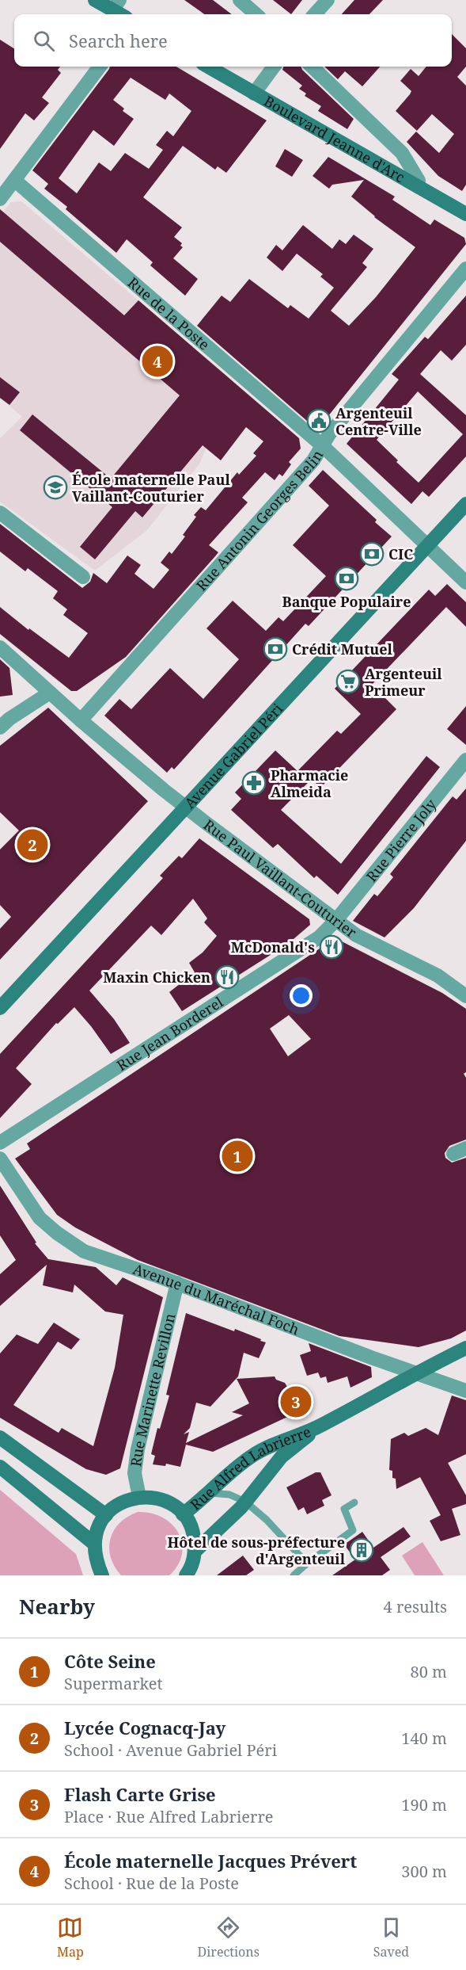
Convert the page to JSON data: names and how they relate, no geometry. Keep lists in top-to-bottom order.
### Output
{
  "streets": {
    "main road": ["Boulevard Jeanne d'Arc", "Avenue Gabriel Péri", "Rue Alfred Labrierre"],
    "street": [
      "Rue de la Poste",
      "Rue Antonin Georges Belin",
      "Rue Pierre Joly",
      "Rue Paul Vaillant-Couturier",
      "Rue Jean Borderel",
      "Avenue du Maréchal Foch",
      "Rue Marinette Revillon"
    ]
  },
  "crossings": [
    ["Rue de la Poste", "Rue Antonin Georges Belin"],
    ["Rue de la Poste", "Avenue Gabriel Péri"],
    ["Rue Antonin Georges Belin", "Rue Paul Vaillant-Couturier"],
    ["Avenue Gabriel Péri", "Rue Paul Vaillant-Couturier"],
    ["Rue Pierre Joly", "Rue Paul Vaillant-Couturier"],
    ["Rue Pierre Joly", "Rue Jean Borderel"],
    ["Rue Paul Vaillant-Couturier", "Rue Jean Borderel"],
    ["Avenue du Maréchal Foch", "Rue Marinette Revillon"],
    ["Avenue du Maréchal Foch", "Rue Alfred Labrierre"]
  ],
  "places": {
    "public building": ["Argenteuil Centre-Ville"],
    "school or university": ["École maternelle Paul Vaillant-Couturier"],
    "bank": ["CIC", "Banque Populaire", "Crédit Mutuel"],
    "supermarket": ["Argenteuil Primeur"],
    "pharmacy": ["Pharmacie Almeida"],
    "restaurant": ["McDonald's", "Maxin Chicken"],
    "building": ["Hôtel de sous-préfecture d'Argenteuil"]
  },
  "page": {
    "search": "Search here",
    "pins": [
      "4",
      "2",
      "1",
      "3"
    ],
    "heading": ["Nearby", "4 results"],
    "list": [
      {
        "mark": "1",
        "name": "Côte Seine",
        "note": "Supermarket",
        "value": "80 m"
      },
      {
        "mark": "2",
        "name": "Lycée Cognacq-Jay",
        "note": "School · Avenue Gabriel Péri",
        "value": "140 m"
      },
      {
        "mark": "3",
        "name": "Flash Carte Grise",
        "note": "Place · Rue Alfred Labrierre",
        "value": "190 m"
      },
      {
        "mark": "4",
        "name": "École maternelle Jacques Prévert",
        "note": "School · Rue de la Poste",
        "value": "300 m"
      }
    ],
    "nav": ["Map", "Directions", "Saved"]
  }
}
